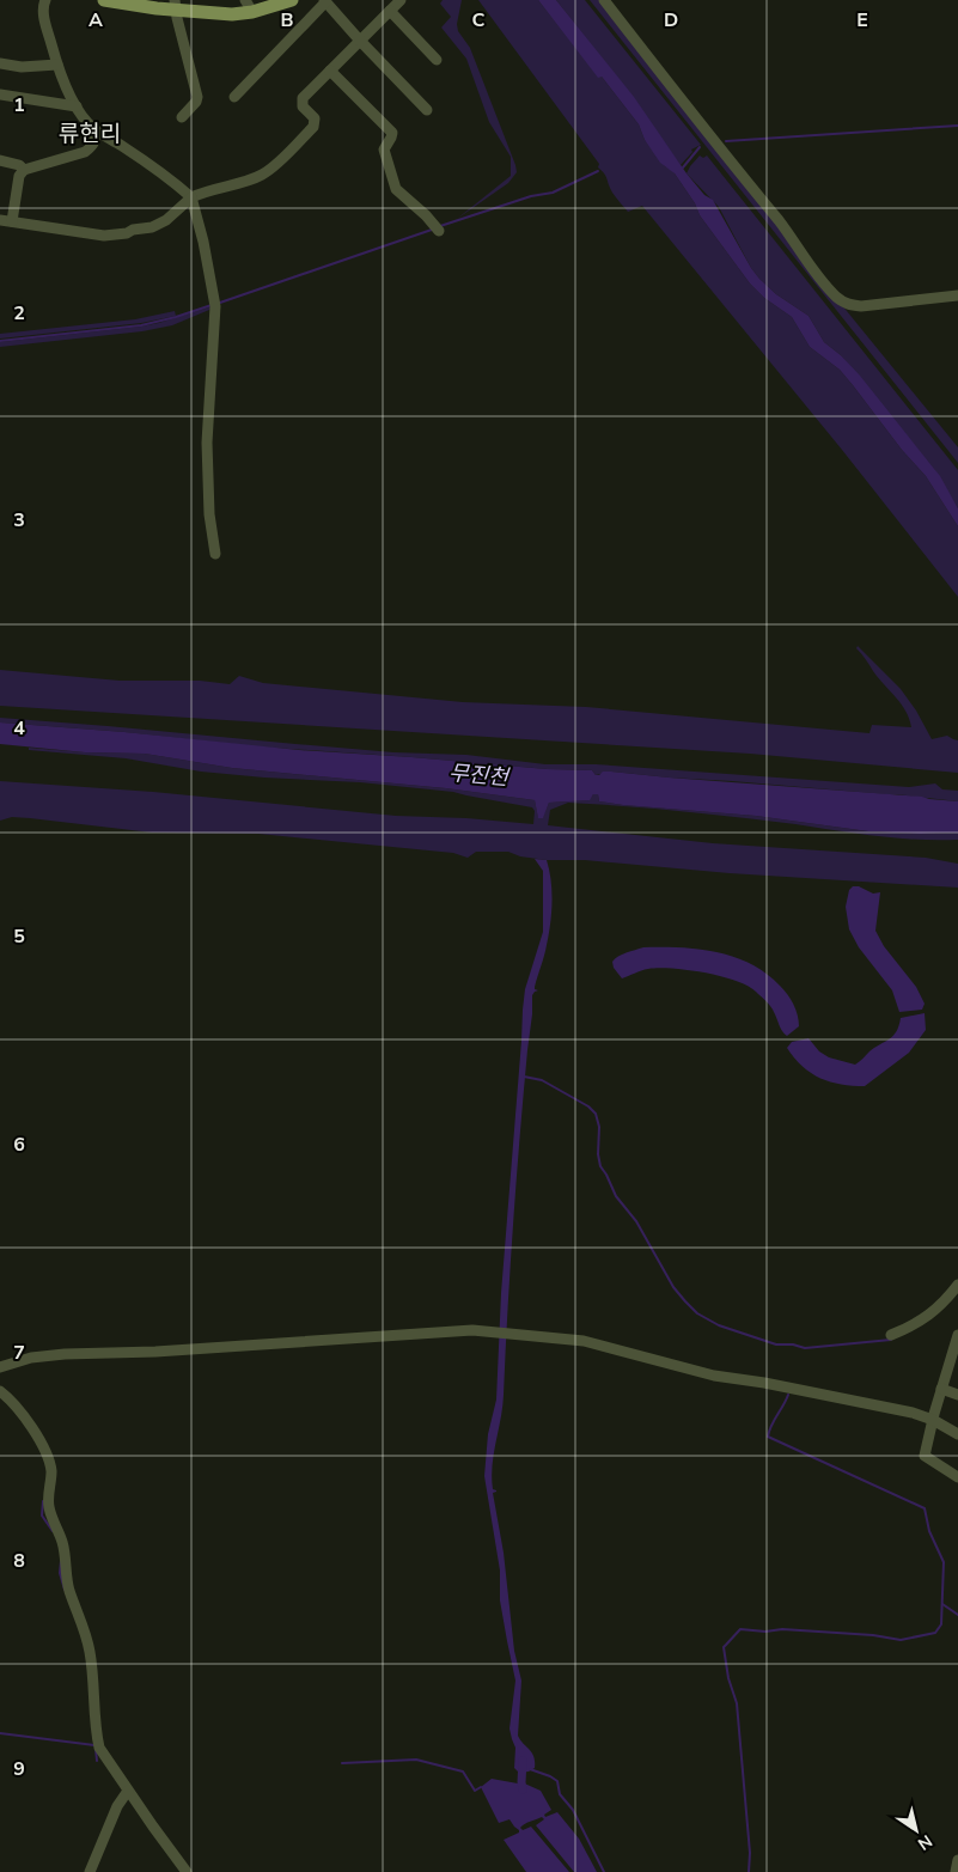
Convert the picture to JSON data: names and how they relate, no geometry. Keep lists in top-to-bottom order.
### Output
{
  "districts": ["류현리"],
  "water": ["무진천"],
  "north": "bottom right",
  "grid": {
    "columns": [
      "A",
      "B",
      "C",
      "D",
      "E"
    ],
    "rows": [
      "1",
      "2",
      "3",
      "4",
      "5",
      "6",
      "7",
      "8",
      "9"
    ]
  }
}
